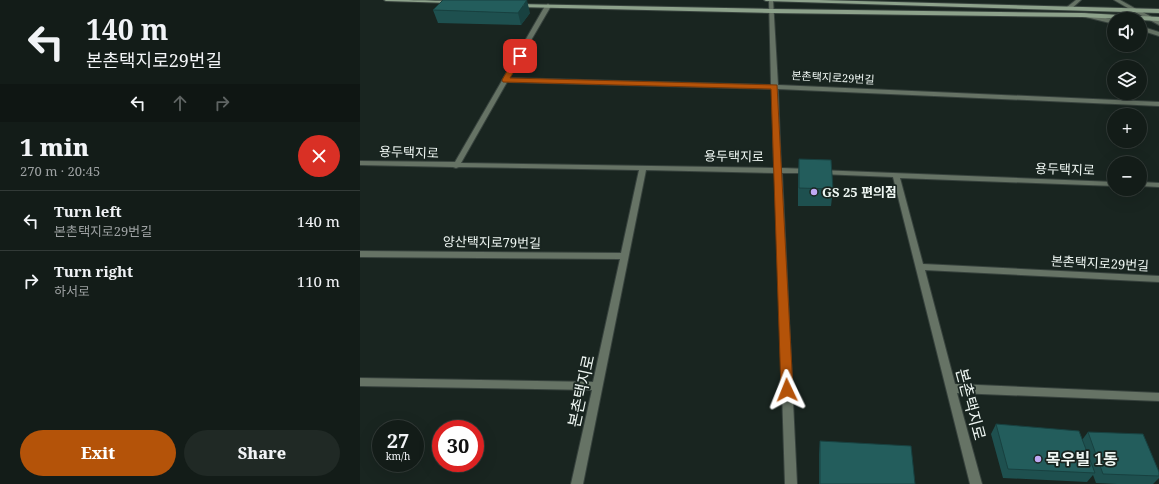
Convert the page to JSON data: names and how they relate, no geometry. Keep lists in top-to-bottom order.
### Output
{
  "streets": {
    "street": [
      "본촌택지로29번길",
      "용두택지로",
      "양산택지로79번길",
      "본촌택지로"
    ]
  },
  "crossings": [
    ["본촌택지로29번길", "용두택지로"],
    ["본촌택지로29번길", "본촌택지로"],
    ["양산택지로79번길", "본촌택지로"]
  ],
  "places": ["GS 25 편의점", "목우빌 1동"],
  "page": {
    "turn": ["140 m", "본촌택지로29번길"],
    "map_buttons": ["+", "−"],
    "heading": ["1 min", "270 m · 20:45"],
    "list": [
      {
        "name": "Turn left",
        "note": "본촌택지로29번길",
        "value": "140 m"
      },
      {
        "name": "Turn right",
        "note": "하서로",
        "value": "110 m"
      }
    ],
    "speed": "27 km/h",
    "limit": "30",
    "buttons": ["Exit", "Share"]
  }
}
